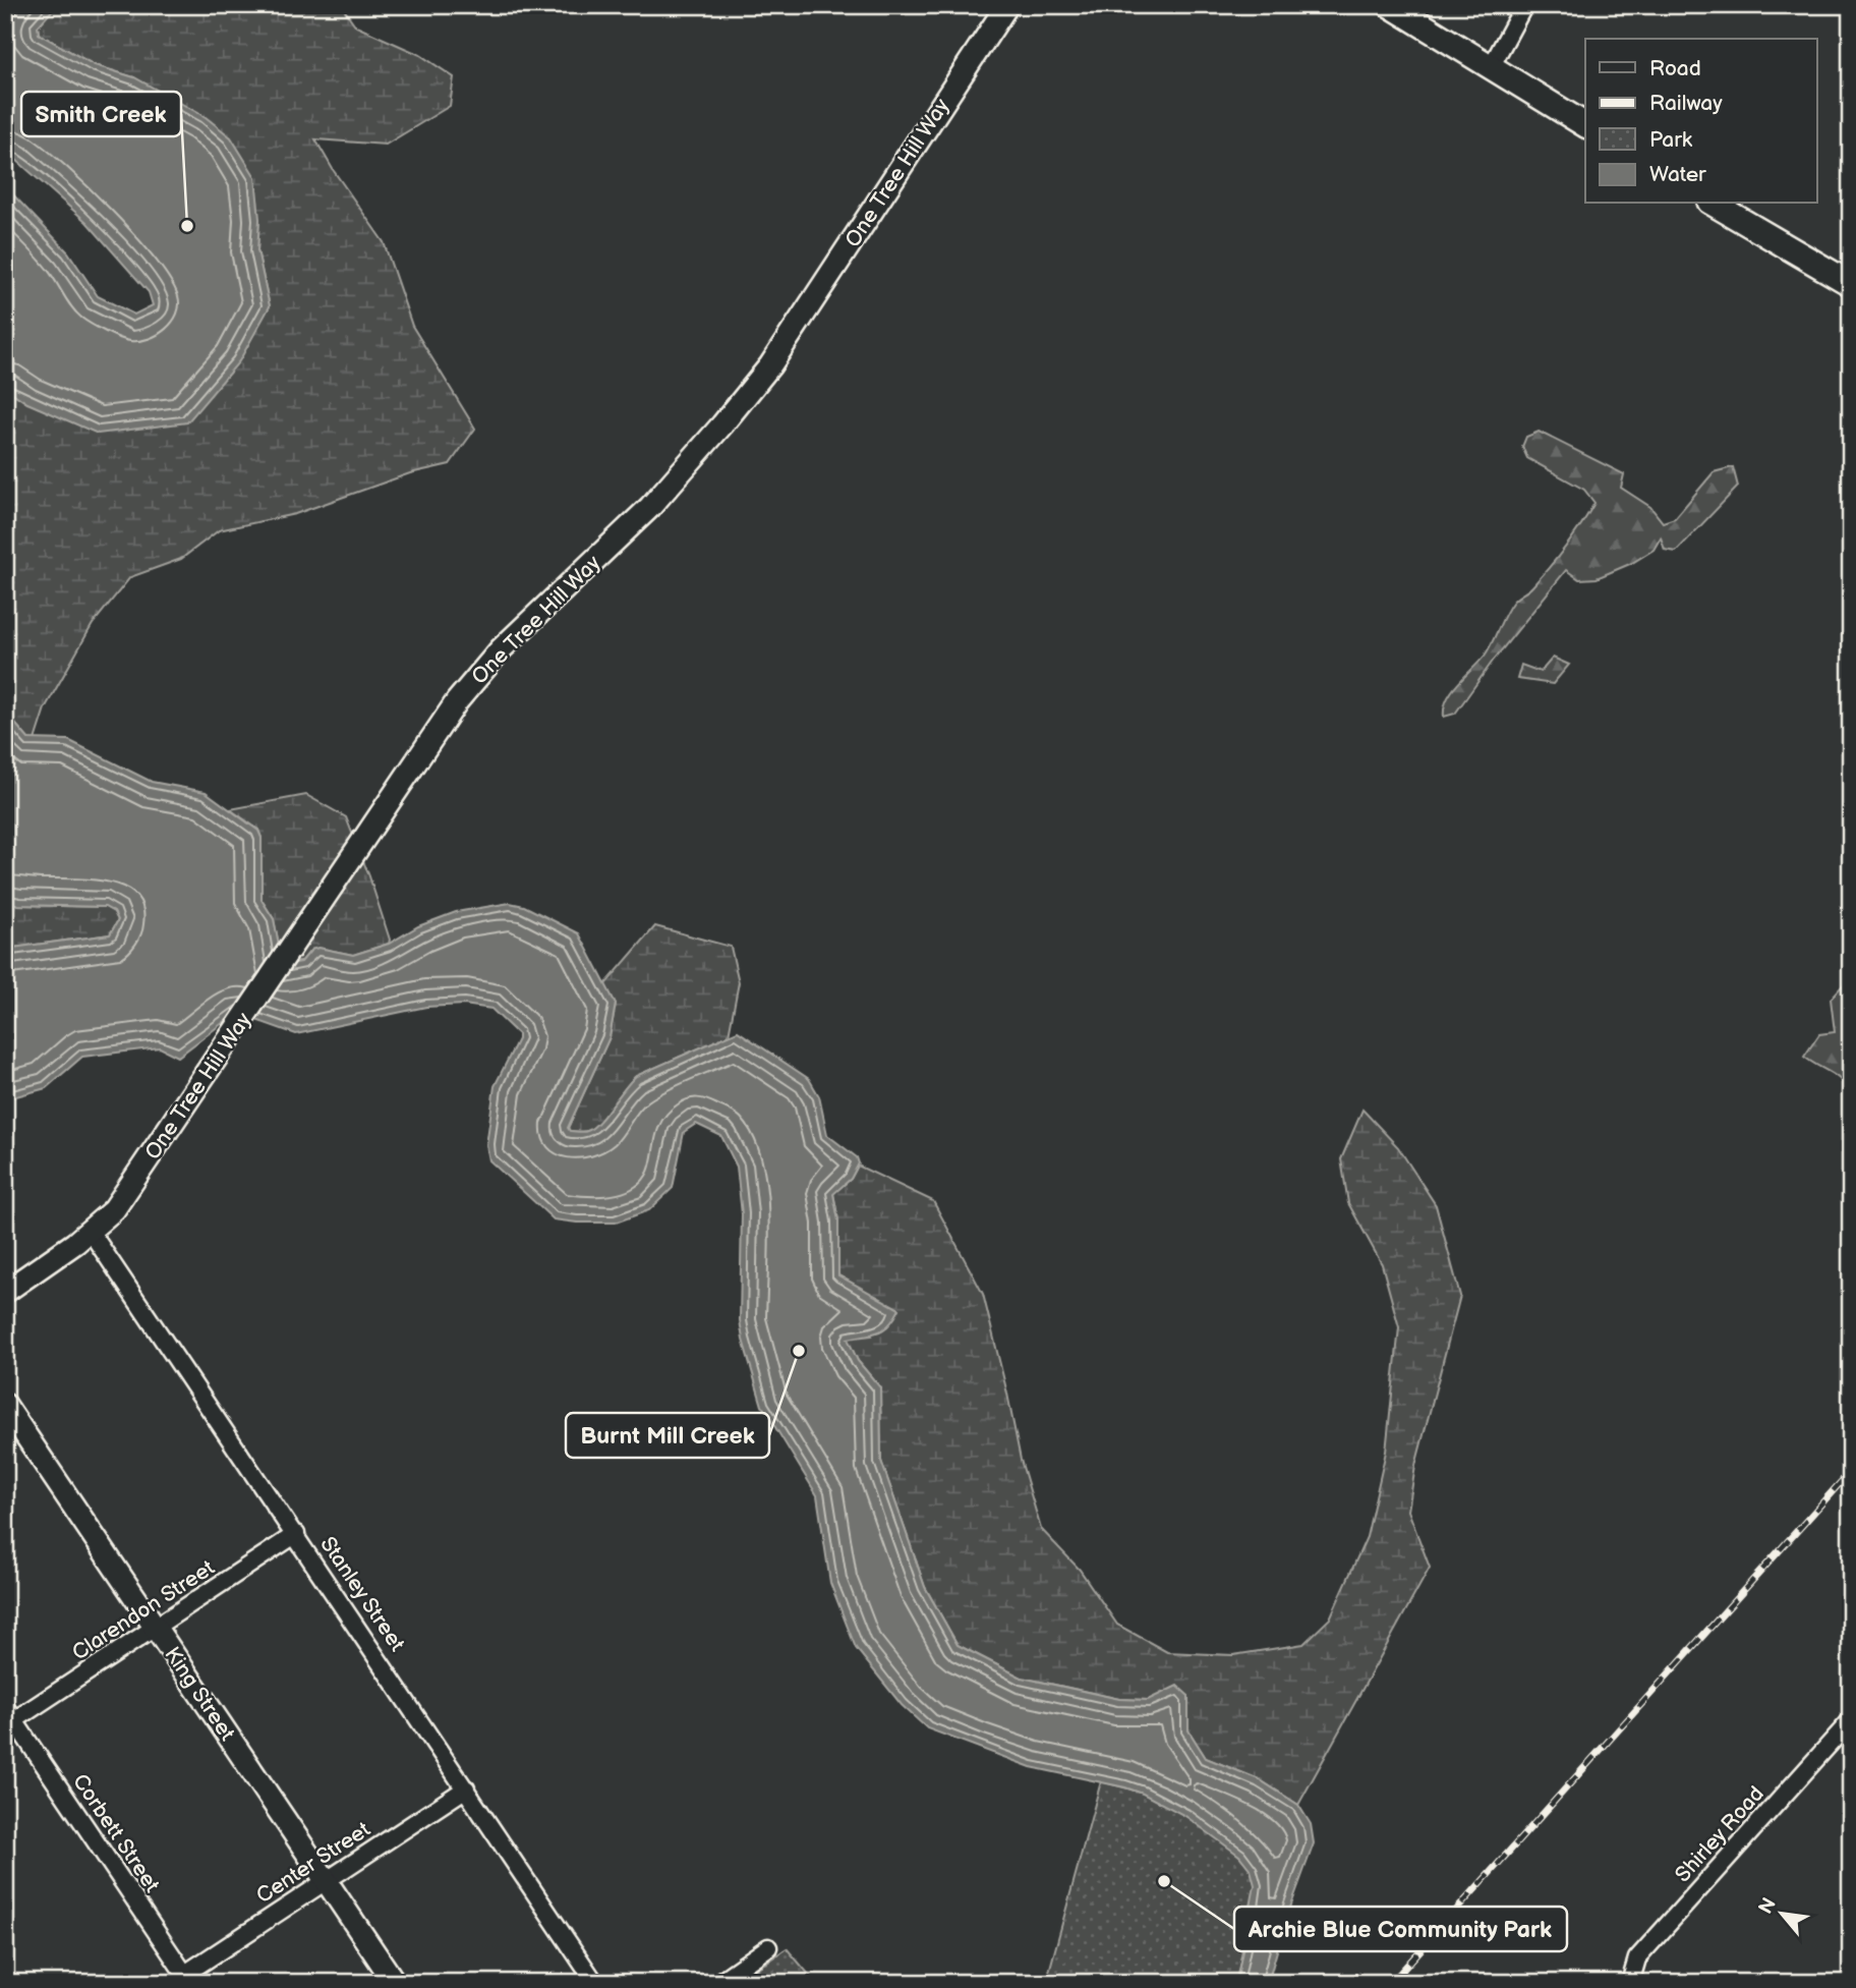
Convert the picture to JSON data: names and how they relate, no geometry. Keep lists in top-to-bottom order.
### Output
{
  "streets": {
    "street": [
      "One Tree Hill Way",
      "Stanley Street",
      "Clarendon Street",
      "King Street",
      "Corbett Street",
      "Shirley Road",
      "Center Street"
    ]
  },
  "crossings": [
    ["One Tree Hill Way", "Stanley Street"],
    ["Stanley Street", "Clarendon Street"],
    ["Stanley Street", "Center Street"],
    ["Clarendon Street", "King Street"],
    ["Clarendon Street", "Corbett Street"],
    ["King Street", "Center Street"],
    ["Corbett Street", "Center Street"]
  ],
  "places": ["Smith Creek", "Burnt Mill Creek", "Archie Blue Community Park"],
  "legend": [
    "Road",
    "Railway",
    "Park",
    "Water"
  ],
  "north": "top left"
}
